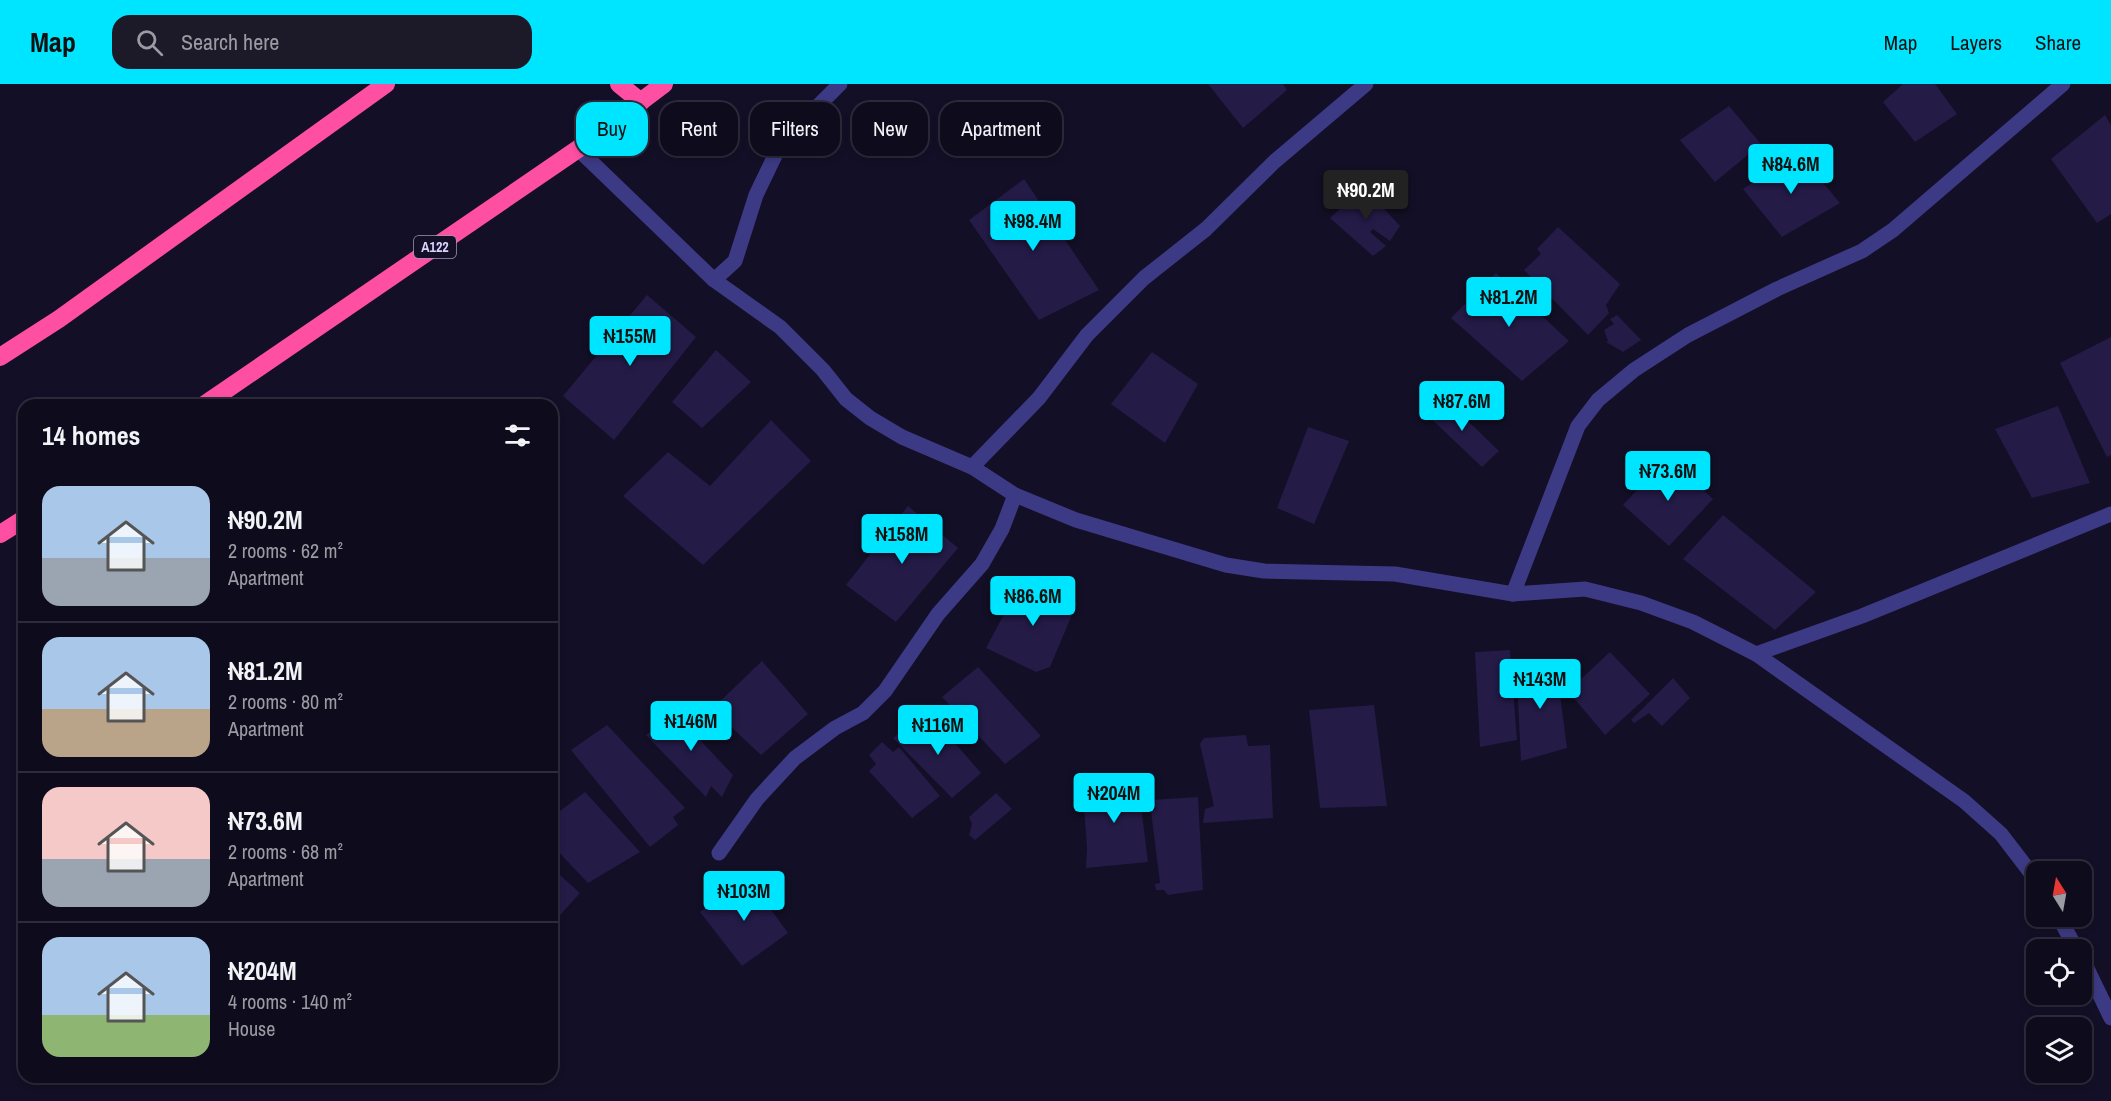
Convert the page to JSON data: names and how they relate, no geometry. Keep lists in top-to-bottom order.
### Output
{
  "streets": {
    "highway": ["A122"]
  },
  "north": "top",
  "page": {
    "header": "Map",
    "search": "Search here",
    "nav": ["Map", "Layers", "Share"],
    "chip": [
      "Buy",
      "Rent",
      "Filters",
      "New",
      "Apartment"
    ],
    "price": [
      "₦84.6M",
      "₦90.2M",
      "₦98.4M",
      "₦81.2M",
      "₦155M",
      "₦87.6M",
      "₦73.6M",
      "₦158M",
      "₦86.6M",
      "₦143M",
      "₦146M",
      "₦116M",
      "₦204M",
      "₦103M"
    ],
    "heading": "14 homes",
    "list": [
      {
        "name": "₦90.2M",
        "note": "2 rooms · 62 m² · Apartment"
      },
      {
        "name": "₦81.2M",
        "note": "2 rooms · 80 m² · Apartment"
      },
      {
        "name": "₦73.6M",
        "note": "2 rooms · 68 m² · Apartment"
      },
      {
        "name": "₦204M",
        "note": "4 rooms · 140 m² · House"
      }
    ]
  }
}
